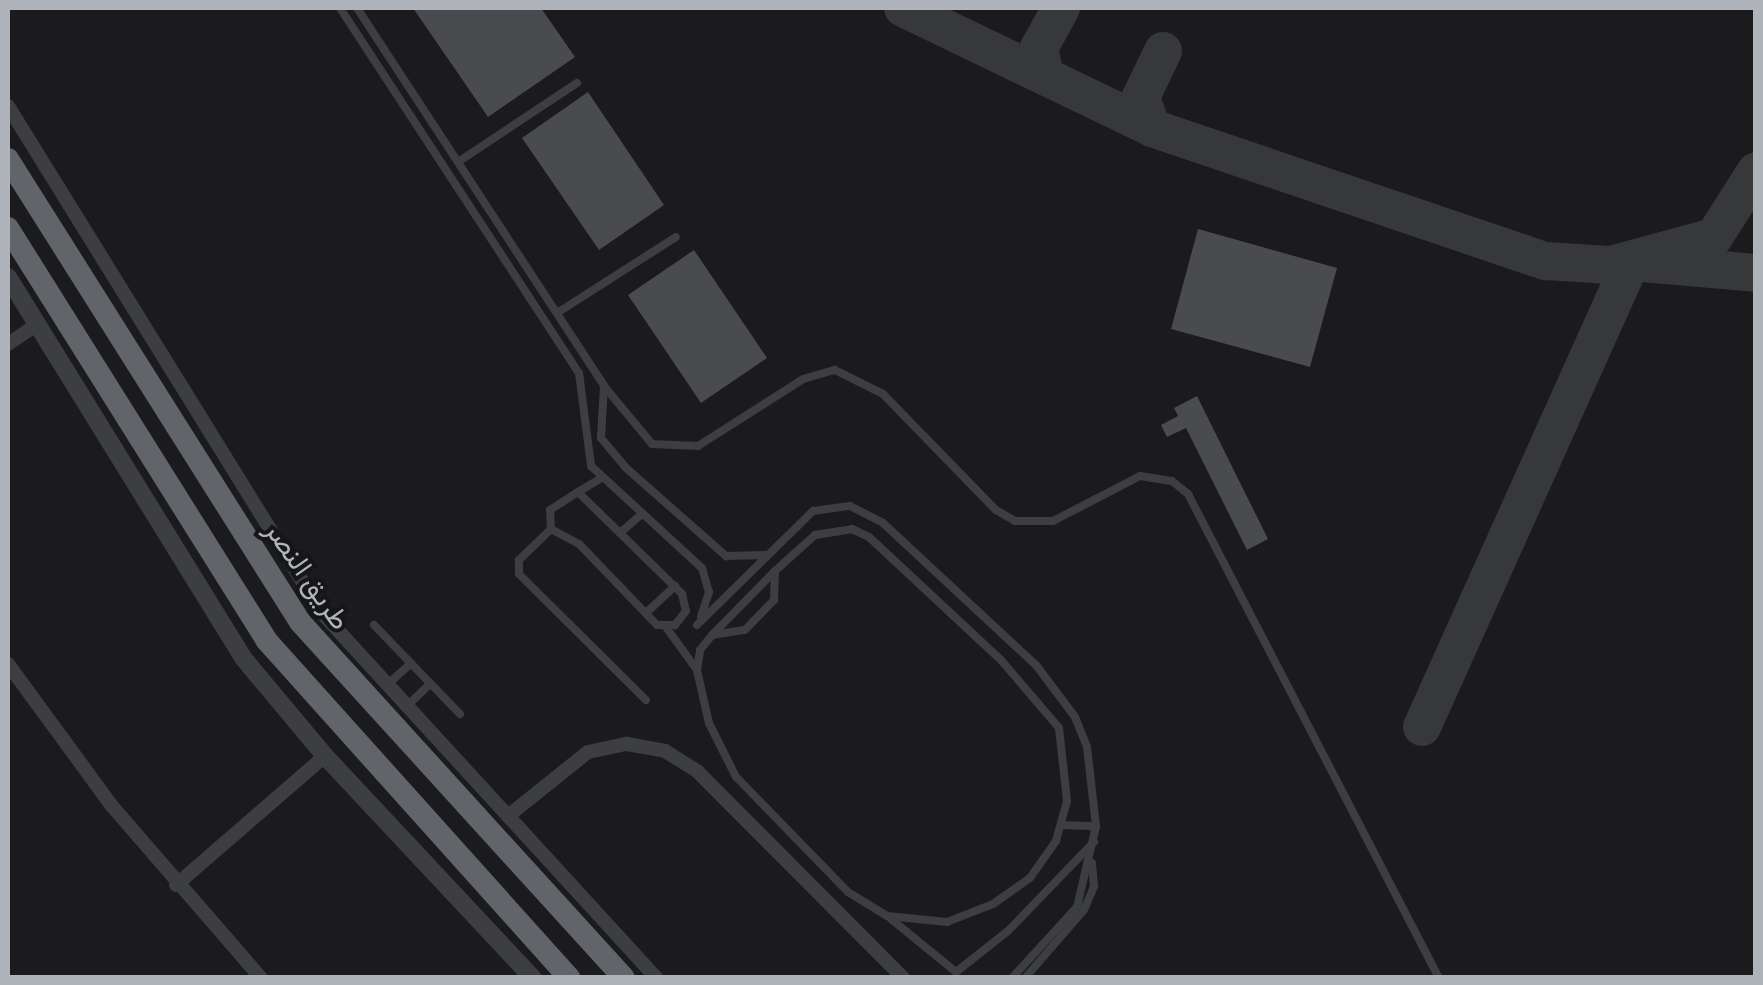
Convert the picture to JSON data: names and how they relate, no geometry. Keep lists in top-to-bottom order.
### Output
{
  "streets": {
    "highway": ["طريق النصر"]
  }
}
